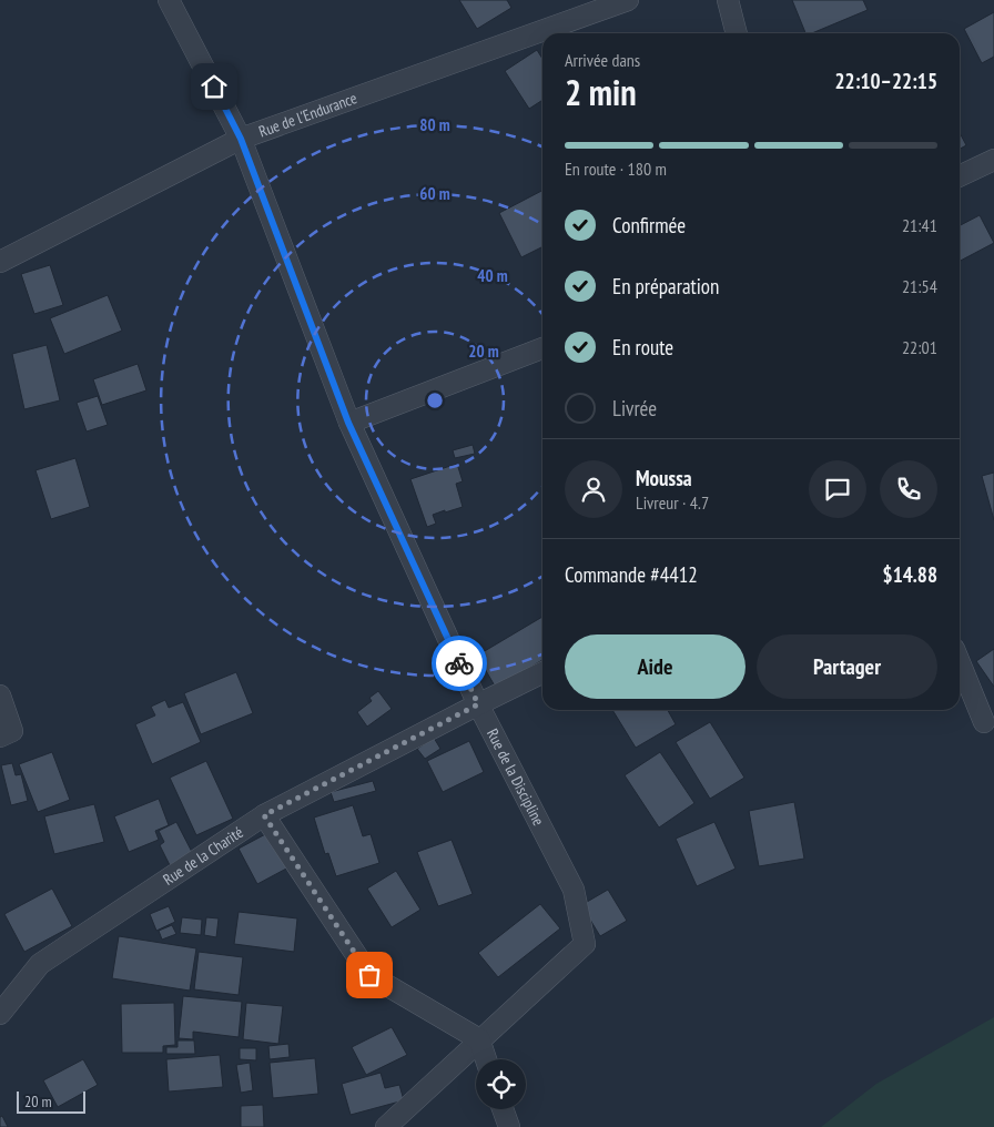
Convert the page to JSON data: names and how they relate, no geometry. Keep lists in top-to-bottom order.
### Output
{
  "streets": {
    "street": ["Rue de l'Endurance", "Rue de la Discipline", "Rue de la Charité"]
  },
  "crossings": [
    ["Rue de l'Endurance", "Rue de la Discipline"],
    ["Rue de la Discipline", "Rue de la Charité"]
  ],
  "scale_bar": "20 m",
  "page": {
    "heading": ["2 min", "Arrivée dans", "22:10–22:15"],
    "panel": [
      "Moussa",
      "Livreur · 4.7",
      "Commande #4412",
      "$14.88"
    ],
    "bar": "En route · 180 m",
    "list": [
      ["Confirmée", "21:41"],
      ["En préparation", "21:54"],
      ["En route", "22:01"],
      "Livrée"
    ],
    "buttons": ["Aide", "Partager"],
    "scale": "20 m"
  },
  "rings": [
    "80 m",
    "60 m",
    "40 m",
    "20 m"
  ]
}
